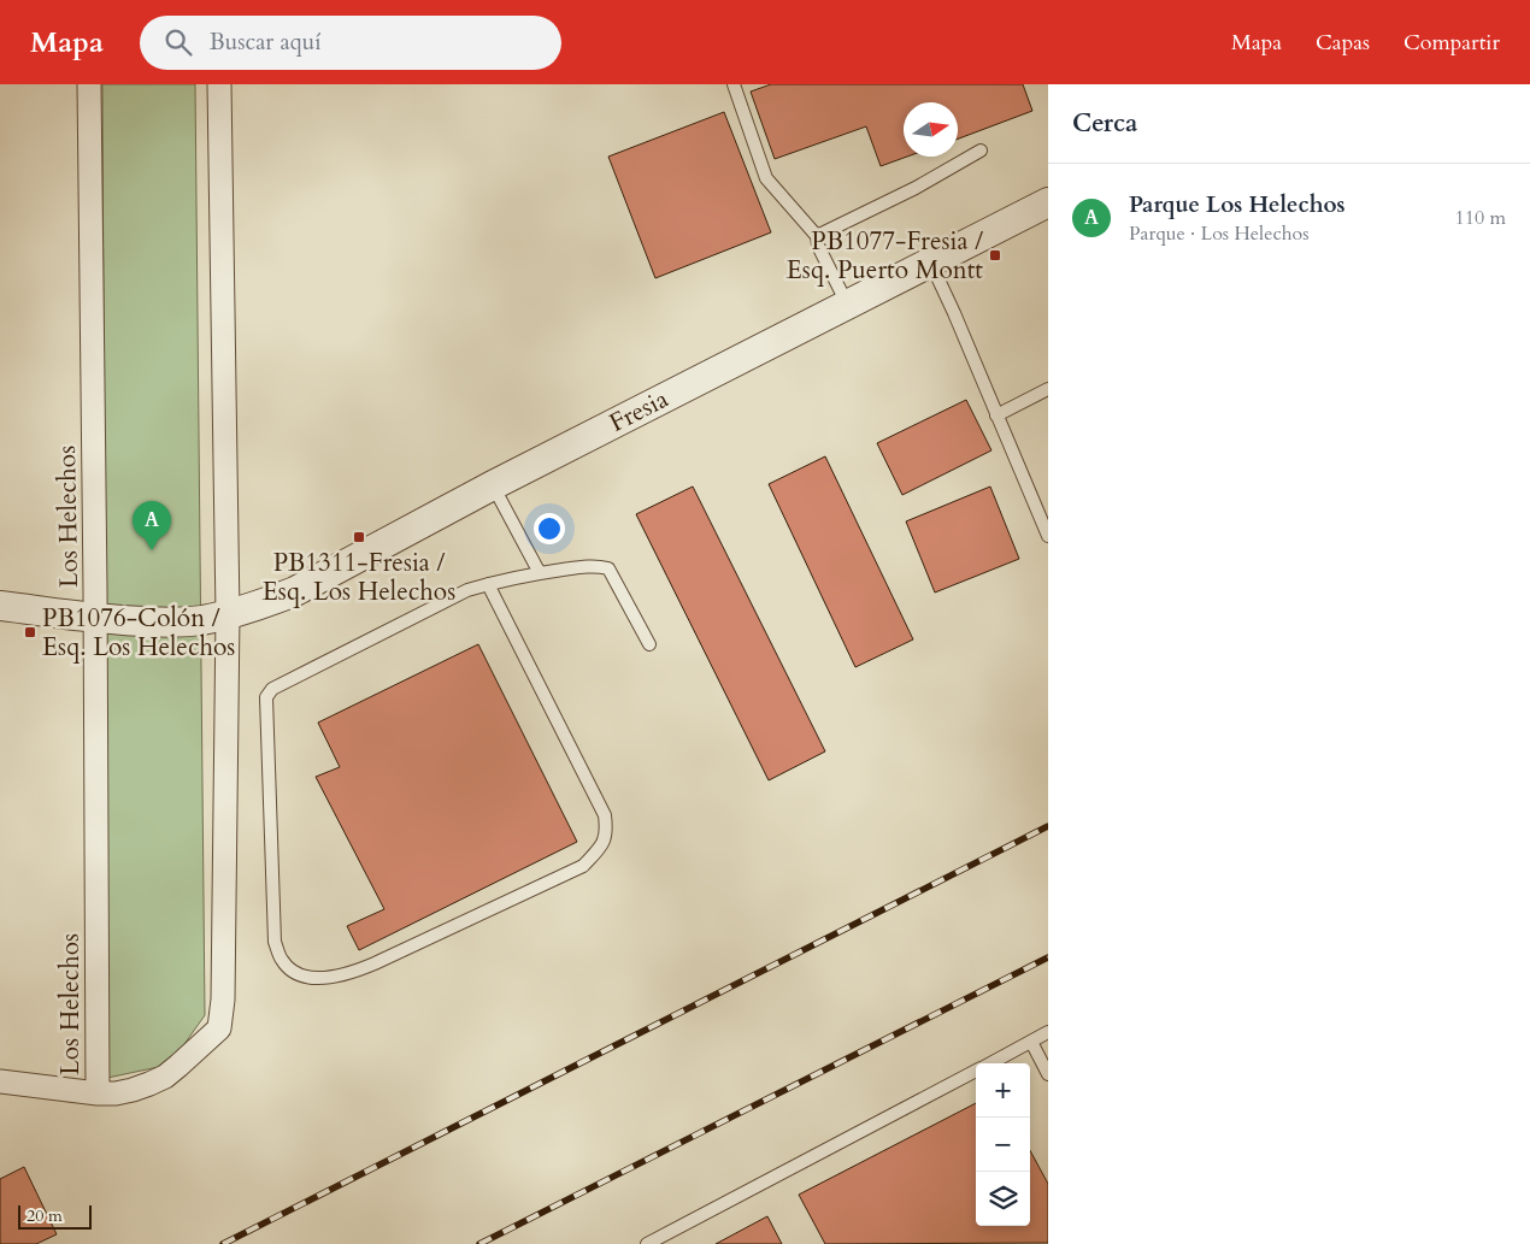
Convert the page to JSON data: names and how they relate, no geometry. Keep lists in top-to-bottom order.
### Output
{
  "streets": {
    "street": ["Fresia", "Los Helechos"]
  },
  "crossings": [
    ["Fresia", "Los Helechos"]
  ],
  "places": {
    "transit": ["PB1077-Fresia / Esq. Puerto Montt", "PB1311-Fresia / Esq. Los Helechos", "PB1076-Colón / Esq. Los Helechos"]
  },
  "scale_bar": "20 m",
  "north": "right",
  "page": {
    "header": "Mapa",
    "search": "Buscar aquí",
    "nav": ["Mapa", "Capas", "Compartir"],
    "heading": "Cerca",
    "list": [
      {
        "mark": "A",
        "name": "Parque Los Helechos",
        "note": "Parque · Los Helechos",
        "value": "110 m"
      }
    ],
    "pins": "A",
    "map_buttons": ["+", "−"],
    "scale": "20 m"
  }
}
